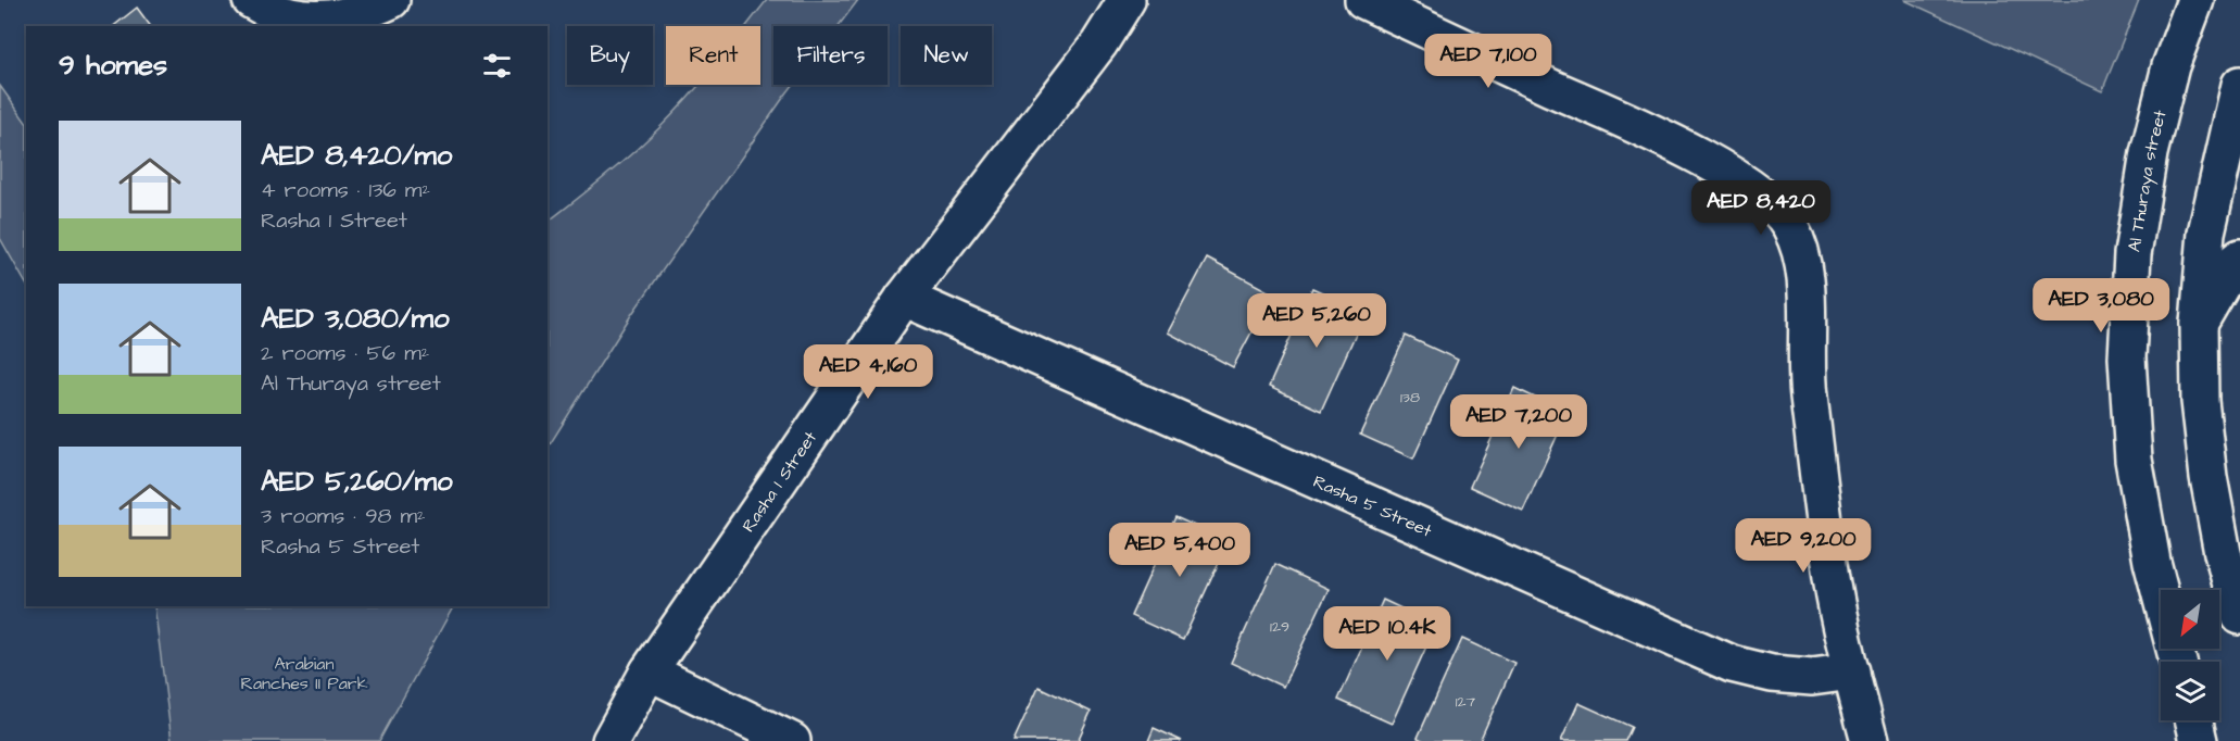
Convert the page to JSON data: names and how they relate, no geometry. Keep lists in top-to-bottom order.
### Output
{
  "streets": {
    "street": ["Al Thuraya street", "Rasha 1 Street", "Rasha 5 Street"]
  },
  "crossings": [
    ["Rasha 1 Street", "Rasha 5 Street"]
  ],
  "parks": ["Arabian Ranches II Park"],
  "house_numbers": ["138", "129", "127"],
  "north": "bottom left",
  "page": {
    "chip": [
      "Buy",
      "Rent",
      "Filters",
      "New"
    ],
    "heading": "9 homes",
    "price": [
      "AED 7,100",
      "AED 8,420",
      "AED 3,080",
      "AED 5,260",
      "AED 4,160",
      "AED 7,200",
      "AED 9,200",
      "AED 5,400",
      "AED 10.4K"
    ],
    "list": [
      {
        "name": "AED 8,420/mo",
        "note": "4 rooms · 136 m² · Rasha 1 Street"
      },
      {
        "name": "AED 3,080/mo",
        "note": "2 rooms · 56 m² · Al Thuraya street"
      },
      {
        "name": "AED 5,260/mo",
        "note": "3 rooms · 98 m² · Rasha 5 Street"
      }
    ]
  }
}
